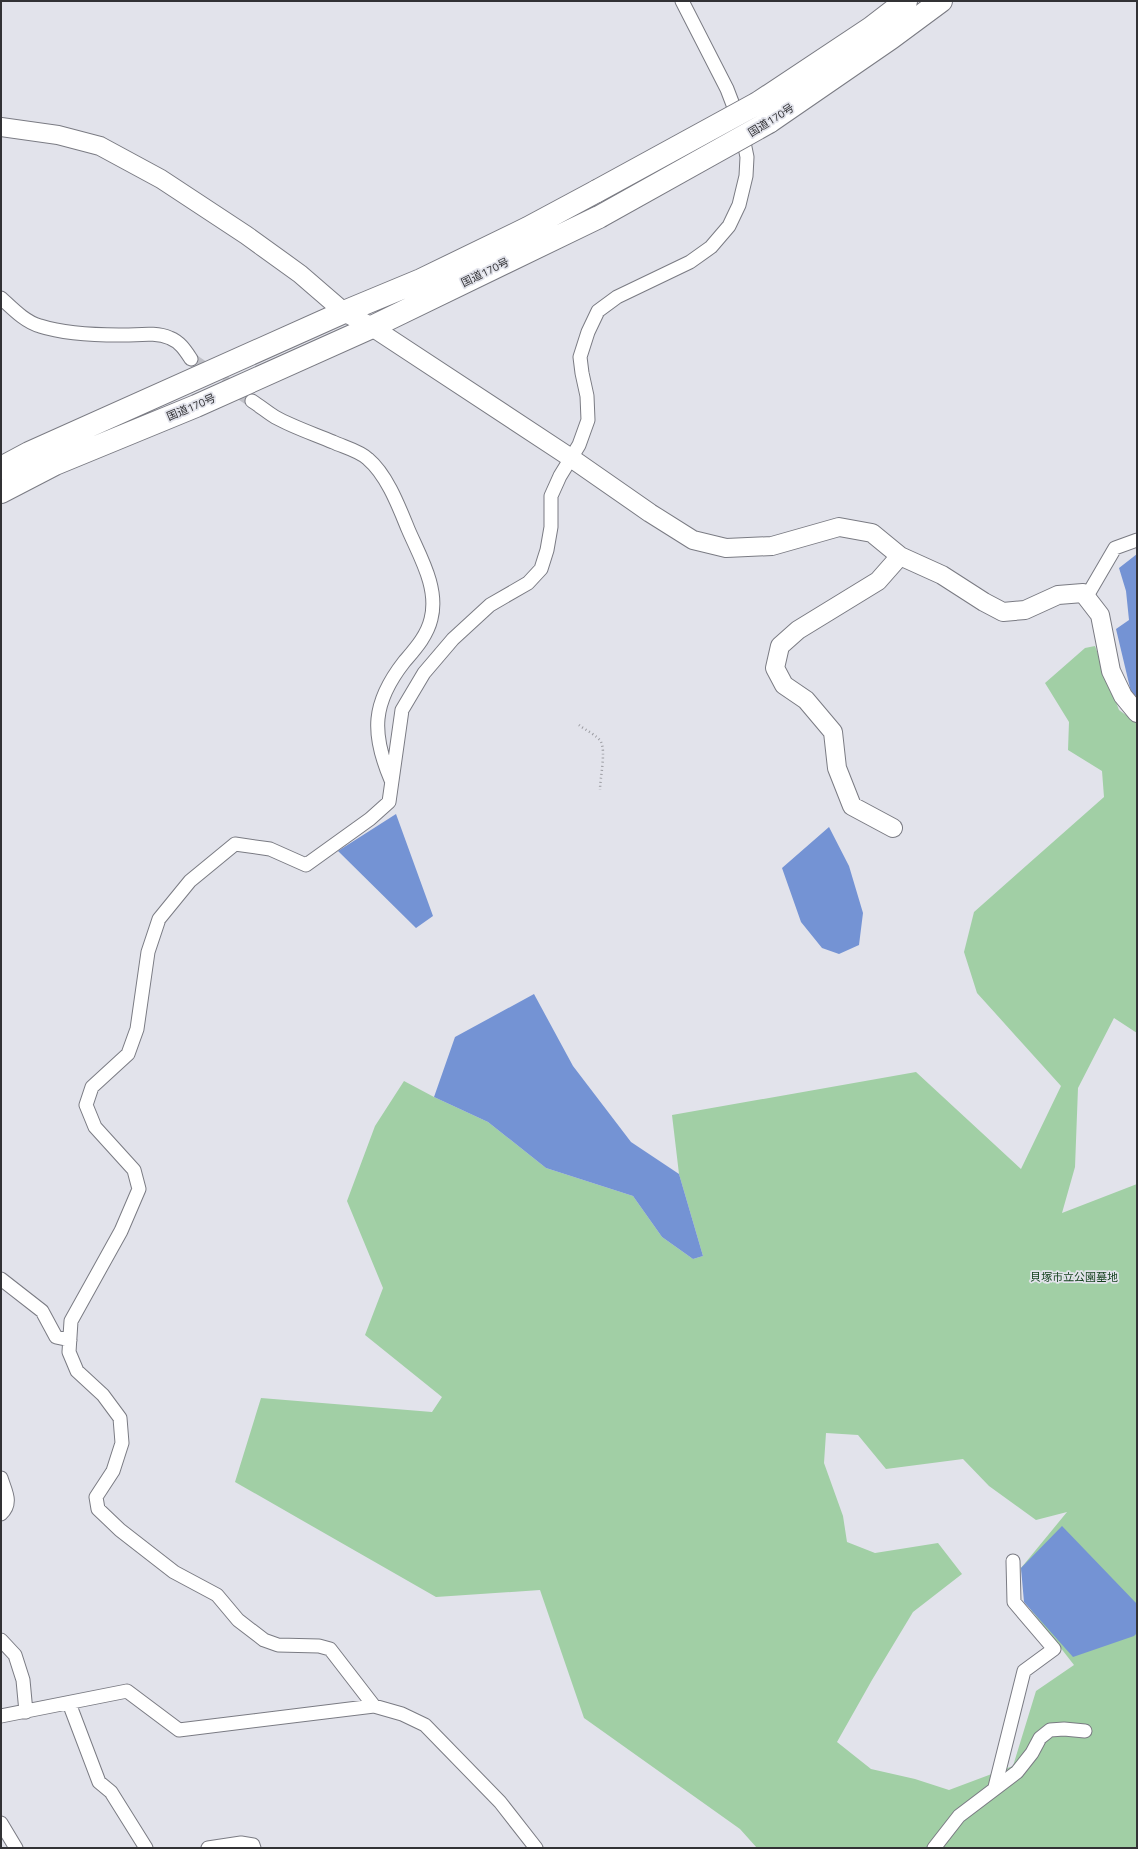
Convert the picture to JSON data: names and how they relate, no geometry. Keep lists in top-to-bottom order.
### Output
{
  "streets": {
    "highway": ["国道170号"]
  },
  "parks": ["貝塚市立公園墓地"]
}
